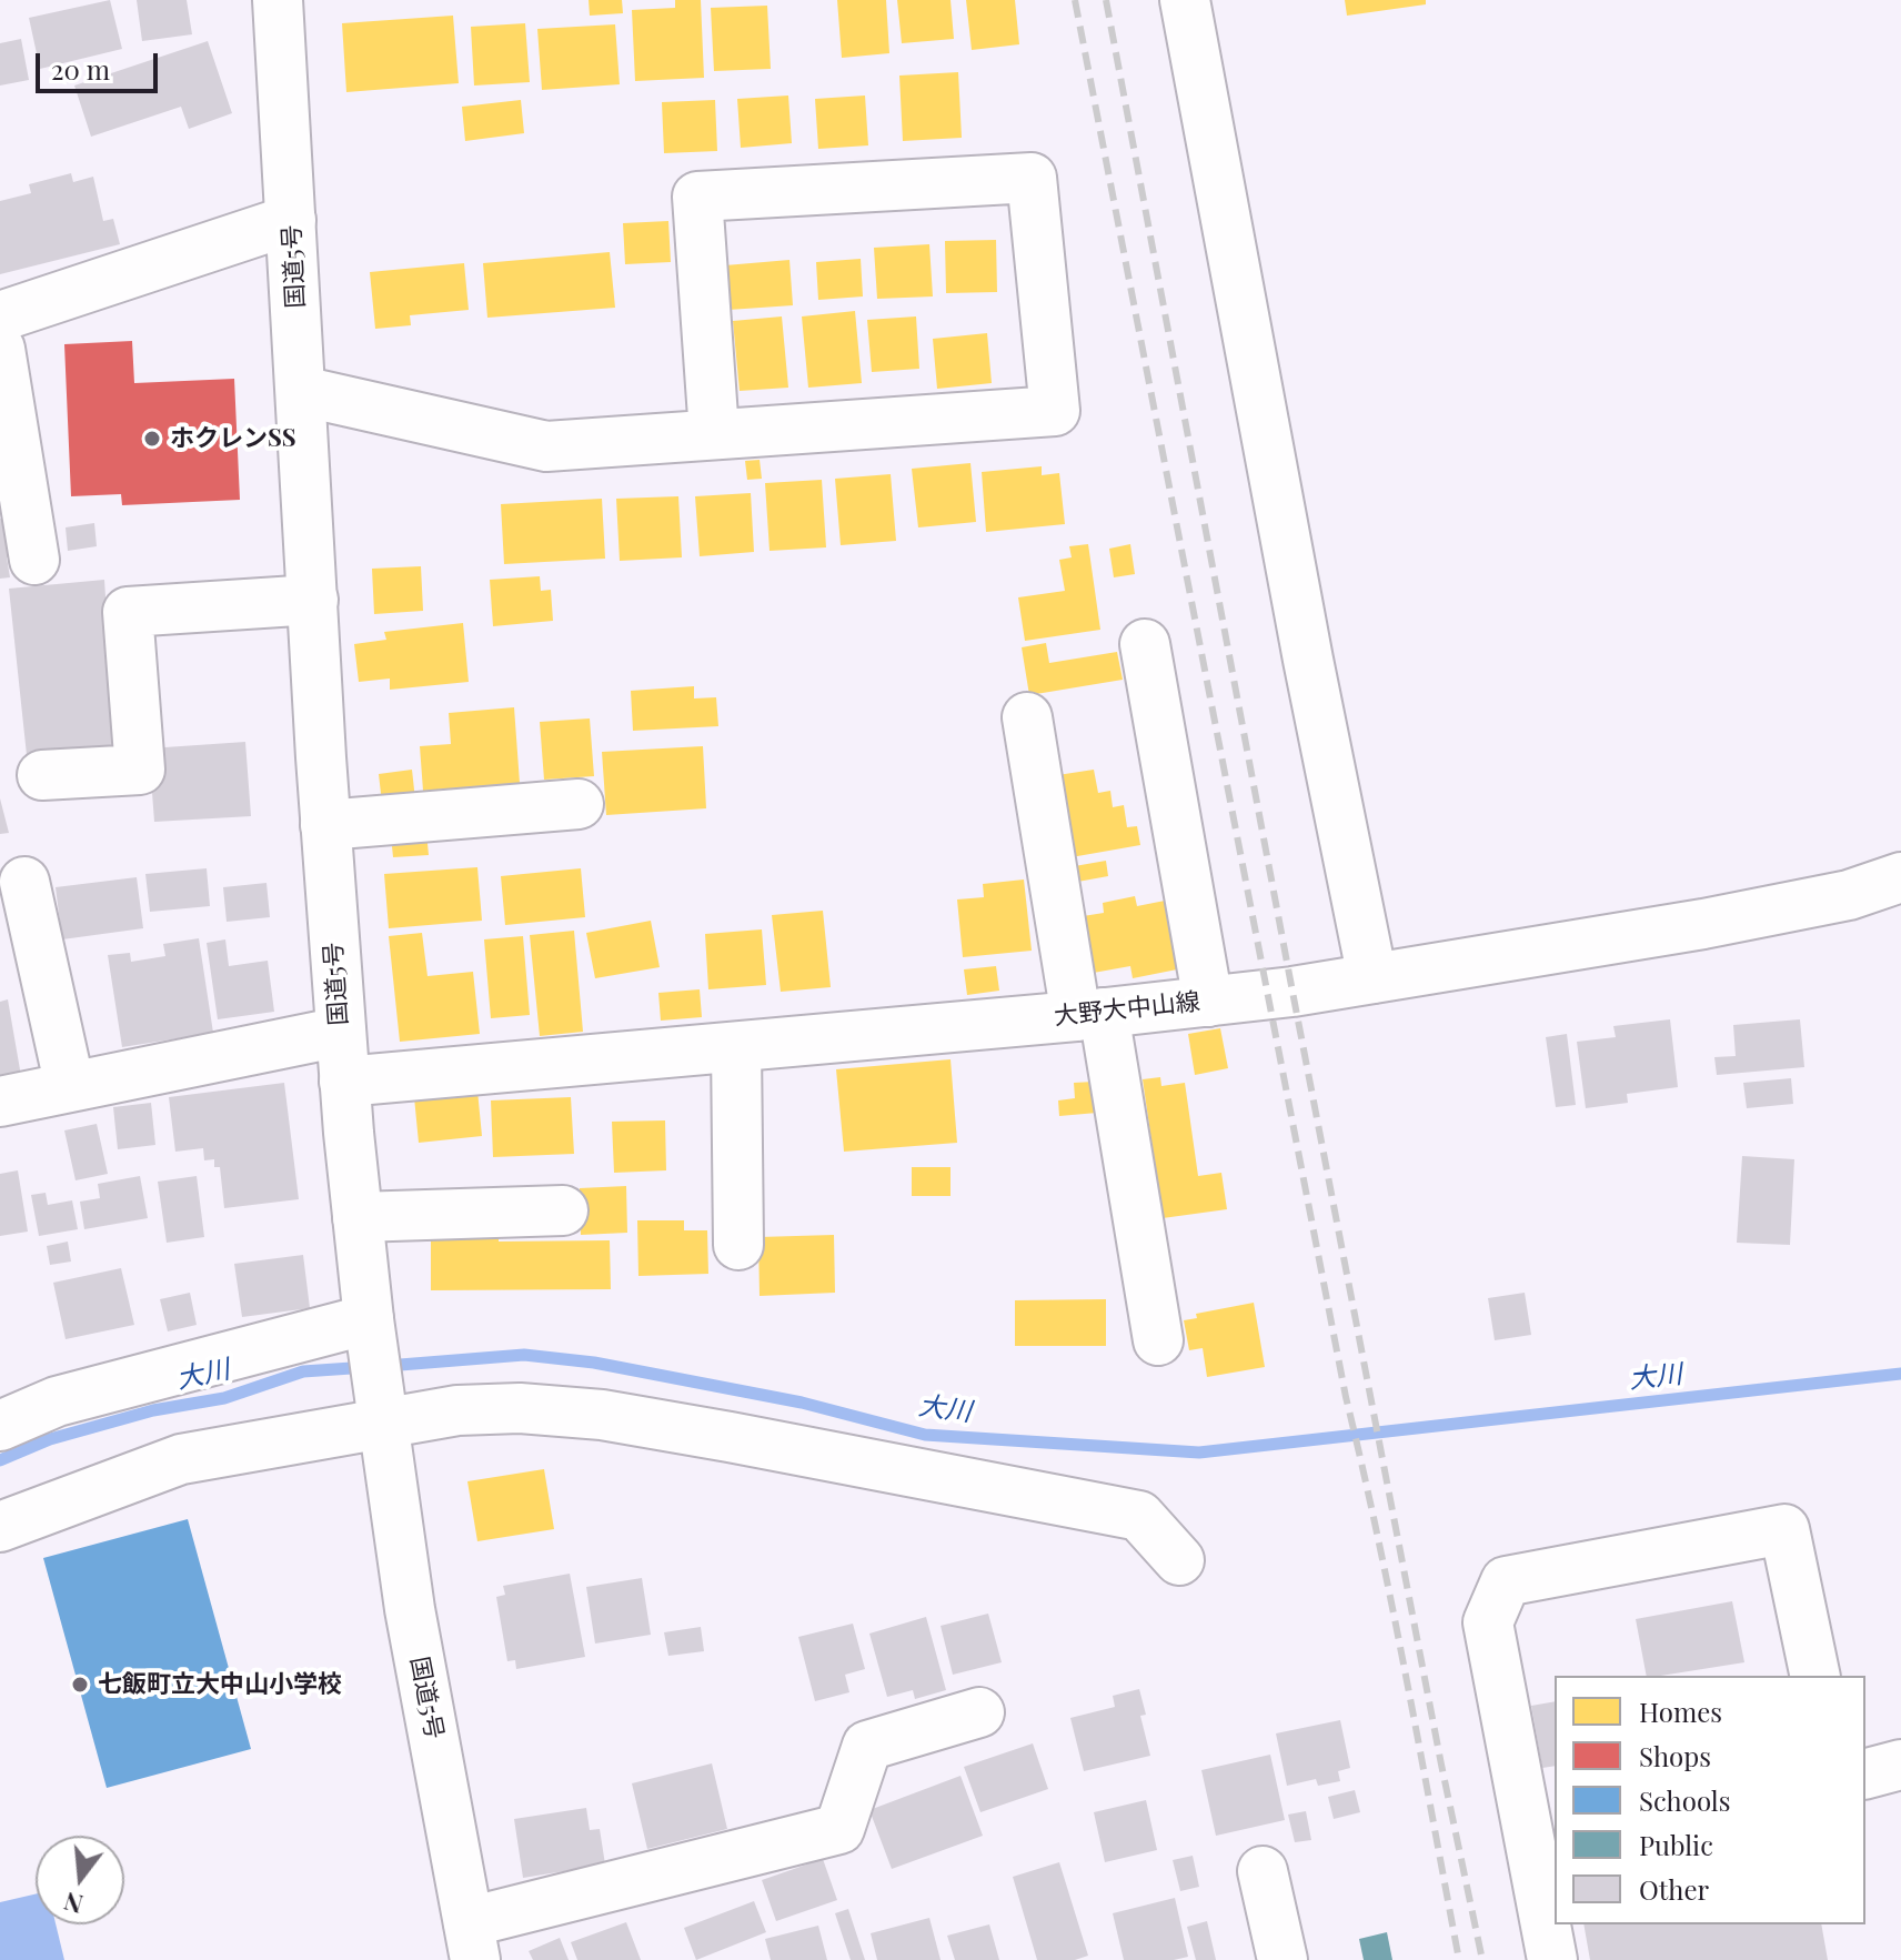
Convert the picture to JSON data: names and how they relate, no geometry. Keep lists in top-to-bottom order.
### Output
{
  "streets": {
    "main road": ["国道5号", "大野大中山線"]
  },
  "crossings": [
    ["国道5号", "大野大中山線"]
  ],
  "water": ["大川"],
  "places": ["ホクレンSS", "七飯町立大中山小学校"],
  "legend": [
    "Homes",
    "Shops",
    "Schools",
    "Public",
    "Other"
  ],
  "scale_bar": "20 m",
  "north": "bottom"
}
